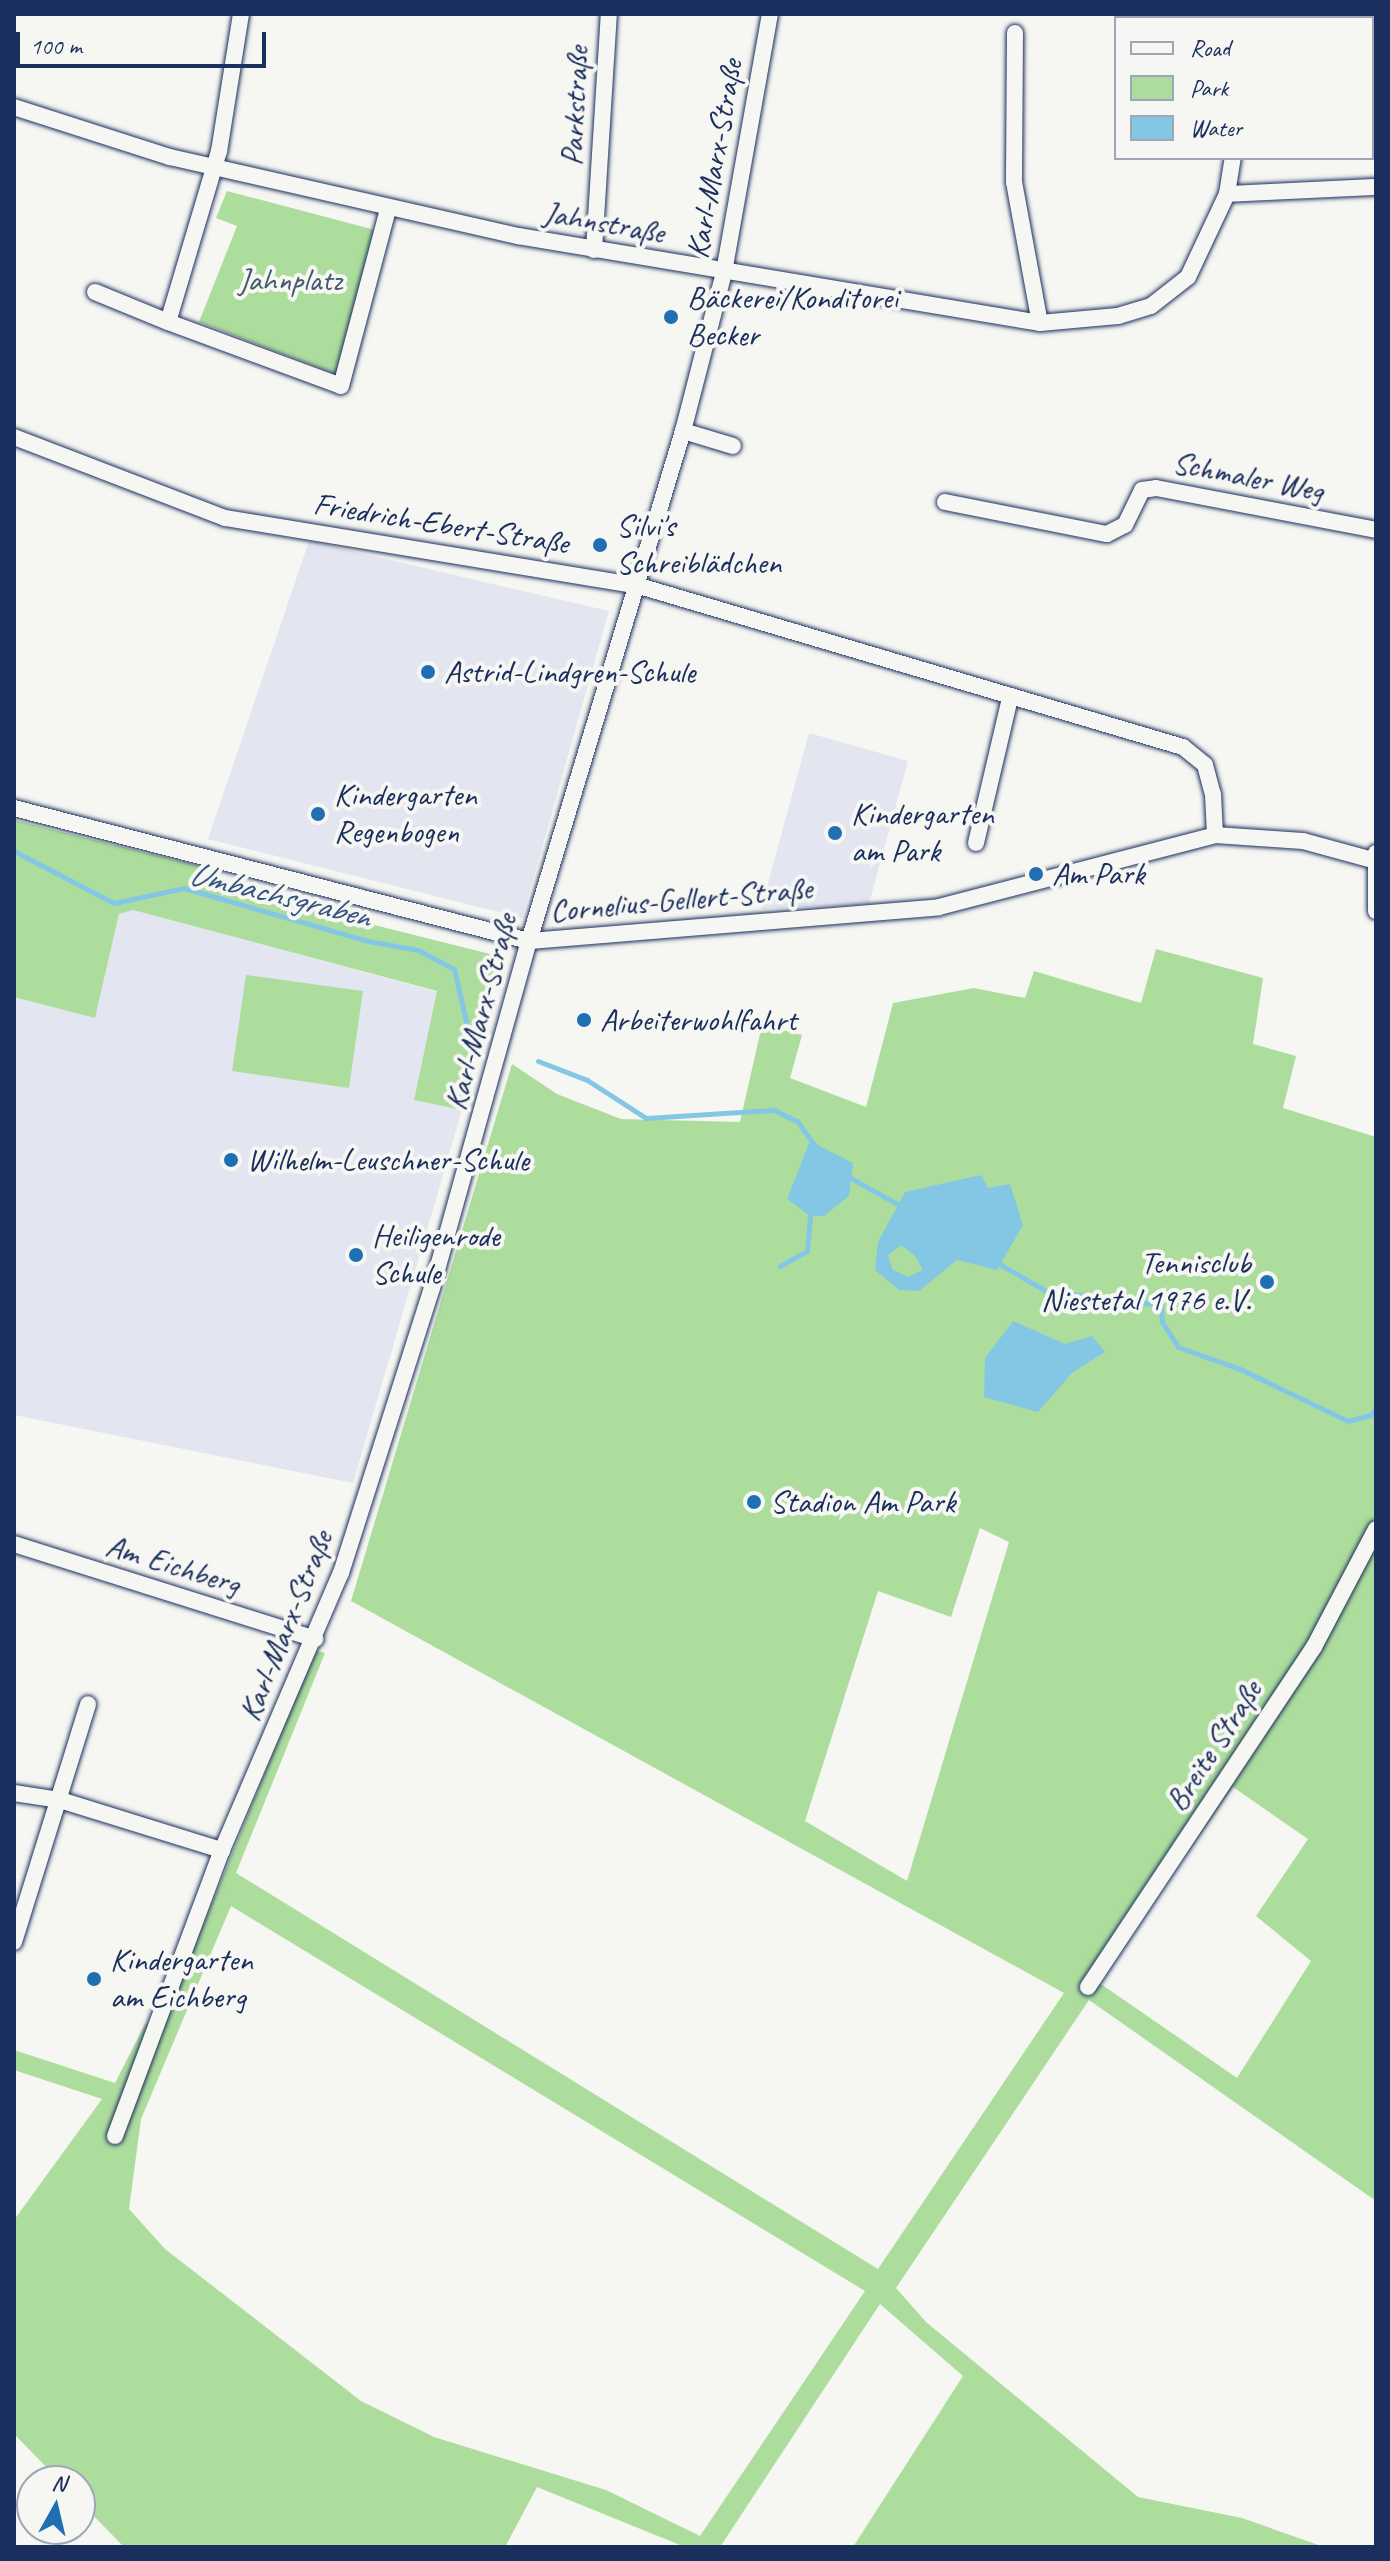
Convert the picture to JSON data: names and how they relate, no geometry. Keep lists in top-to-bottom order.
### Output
{
  "streets": {
    "street": [
      "Parkstraße",
      "Karl-Marx-Straße",
      "Jahnstraße",
      "Schmaler Weg",
      "Friedrich-Ebert-Straße",
      "Cornelius-Gellert-Straße",
      "Am Eichberg",
      "Breite Straße"
    ]
  },
  "crossings": [
    ["Parkstraße", "Jahnstraße"],
    ["Karl-Marx-Straße", "Jahnstraße"],
    ["Karl-Marx-Straße", "Friedrich-Ebert-Straße"],
    ["Karl-Marx-Straße", "Cornelius-Gellert-Straße"],
    ["Karl-Marx-Straße", "Am Eichberg"],
    ["Friedrich-Ebert-Straße", "Cornelius-Gellert-Straße"]
  ],
  "water": ["Umbachsgraben"],
  "parks": ["Jahnplatz"],
  "places": [
    "Bäckerei/Konditorei Becker",
    "Silvi's Schreiblädchen",
    "Astrid-Lindgren-Schule",
    "Kindergarten Regenbogen",
    "Kindergarten am Park",
    "Am Park",
    "Arbeiterwohlfahrt",
    "Wilhelm-Leuschner-Schule",
    "Heiligenrode Schule",
    "Tennisclub Niestetal 1976 e.V.",
    "Stadion Am Park",
    "Kindergarten am Eichberg"
  ],
  "legend": ["Road", "Park", "Water"],
  "scale_bar": "100 m",
  "north": "top"
}
